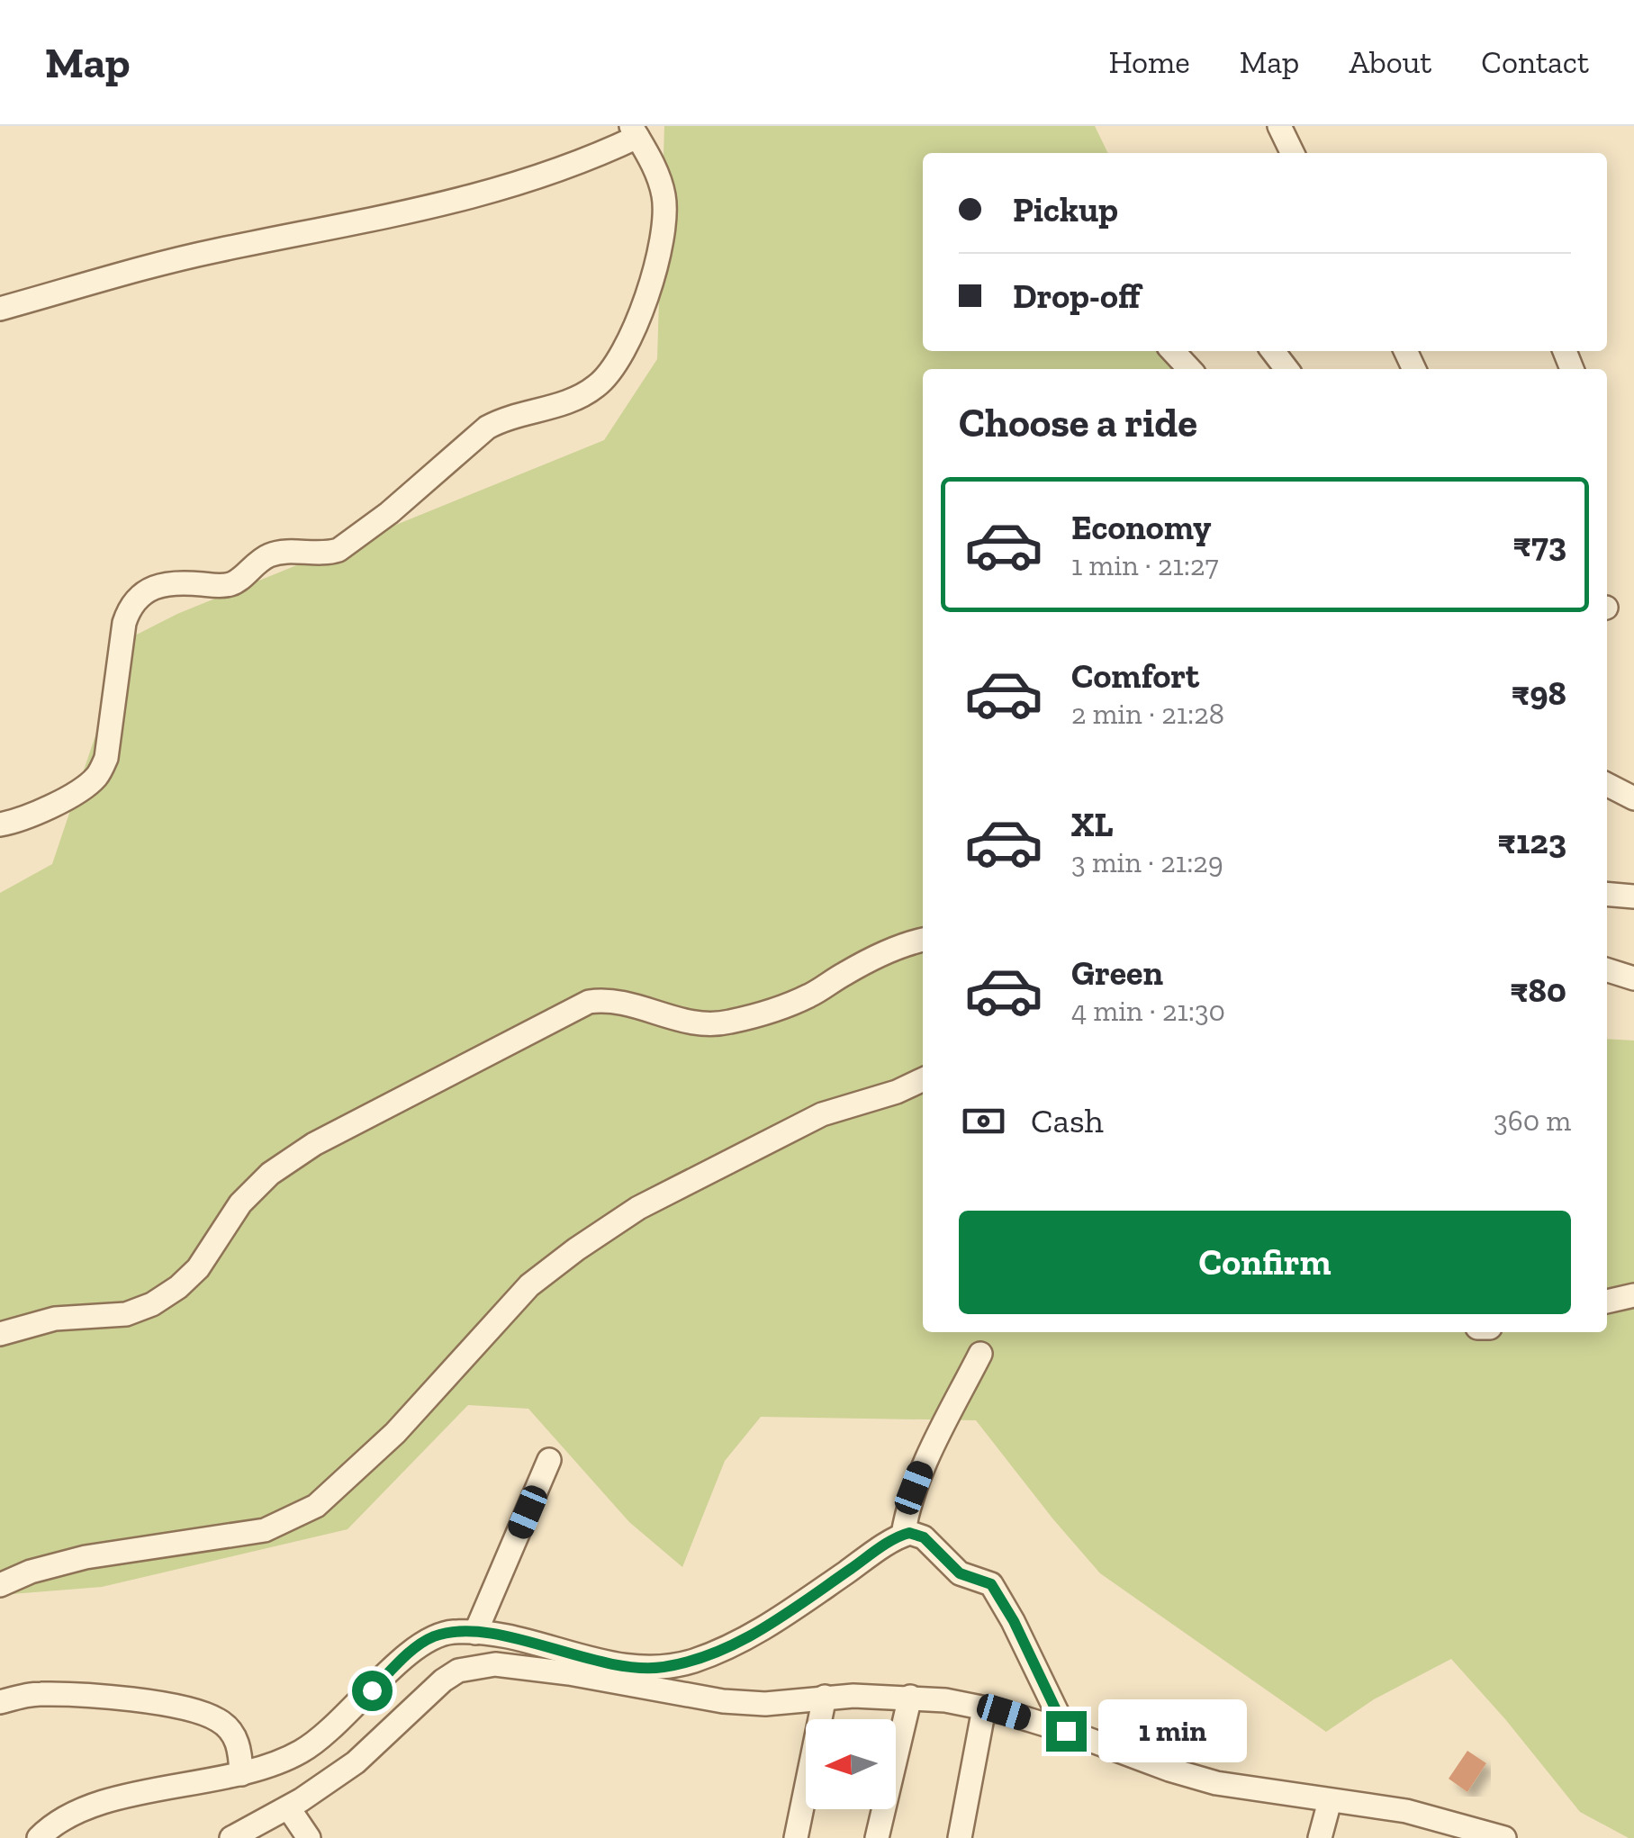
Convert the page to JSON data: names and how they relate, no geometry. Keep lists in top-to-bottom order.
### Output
{
  "north": "left",
  "page": {
    "header": "Map",
    "nav": [
      "Home",
      "Map",
      "About",
      "Contact"
    ],
    "banner": ["Pickup", "Drop-off"],
    "heading": "Choose a ride",
    "list": [
      {
        "name": "Economy",
        "note": "1 min · 21:27",
        "value": "₹73"
      },
      {
        "name": "Comfort",
        "note": "2 min · 21:28",
        "value": "₹98"
      },
      {
        "name": "XL",
        "note": "3 min · 21:29",
        "value": "₹123"
      },
      {
        "name": "Green",
        "note": "4 min · 21:30",
        "value": "₹80"
      }
    ],
    "pay": ["Cash", "360 m"],
    "buttons": "Confirm",
    "bubble": "1 min"
  }
}
